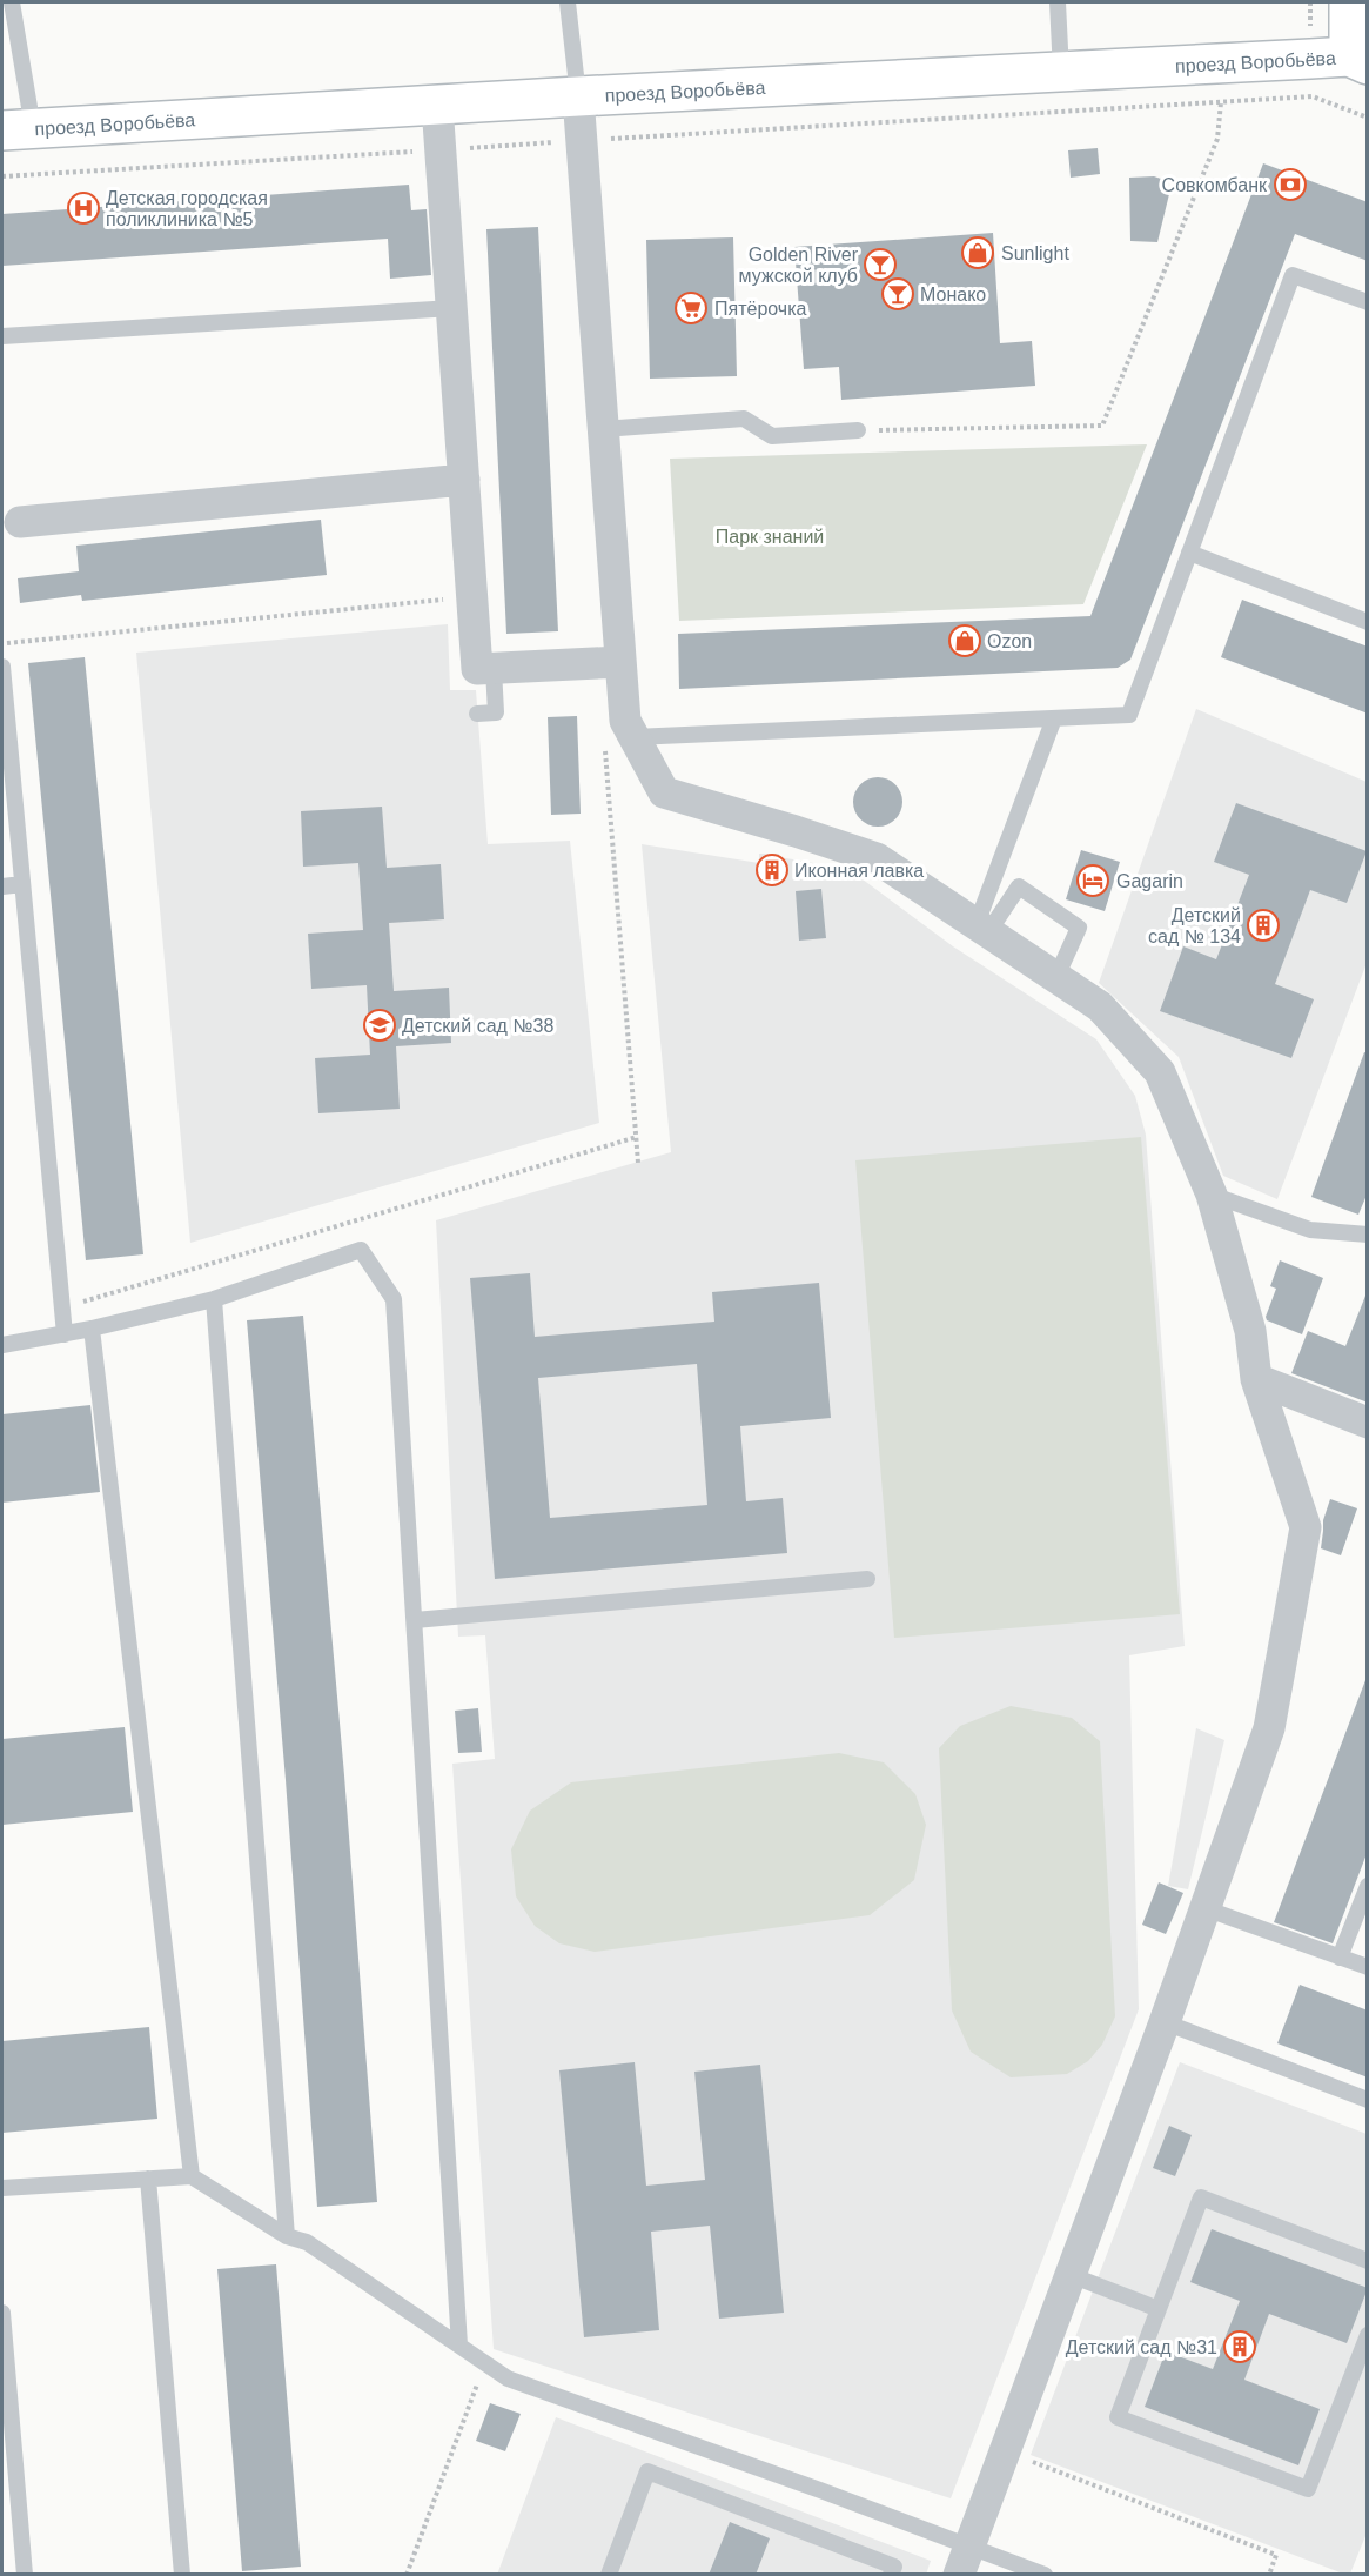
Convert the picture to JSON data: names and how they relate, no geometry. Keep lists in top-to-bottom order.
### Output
{
  "streets": {
    "main road": ["проезд Воробьёва"]
  },
  "parks": ["Парк знаний"],
  "places": {
    "bank": ["Совкомбанк"],
    "hospital": ["Детская городская поликлиника №5"],
    "shop": ["Sunlight", "Ozon"],
    "bar": ["Golden River мужской клуб", "Монако"],
    "supermarket": ["Пятёрочка"],
    "building": ["Иконная лавка", "Детский сад № 134", "Детский сад №31"],
    "hotel": ["Gagarin"],
    "school or university": ["Детский сад №38"]
  }
}
